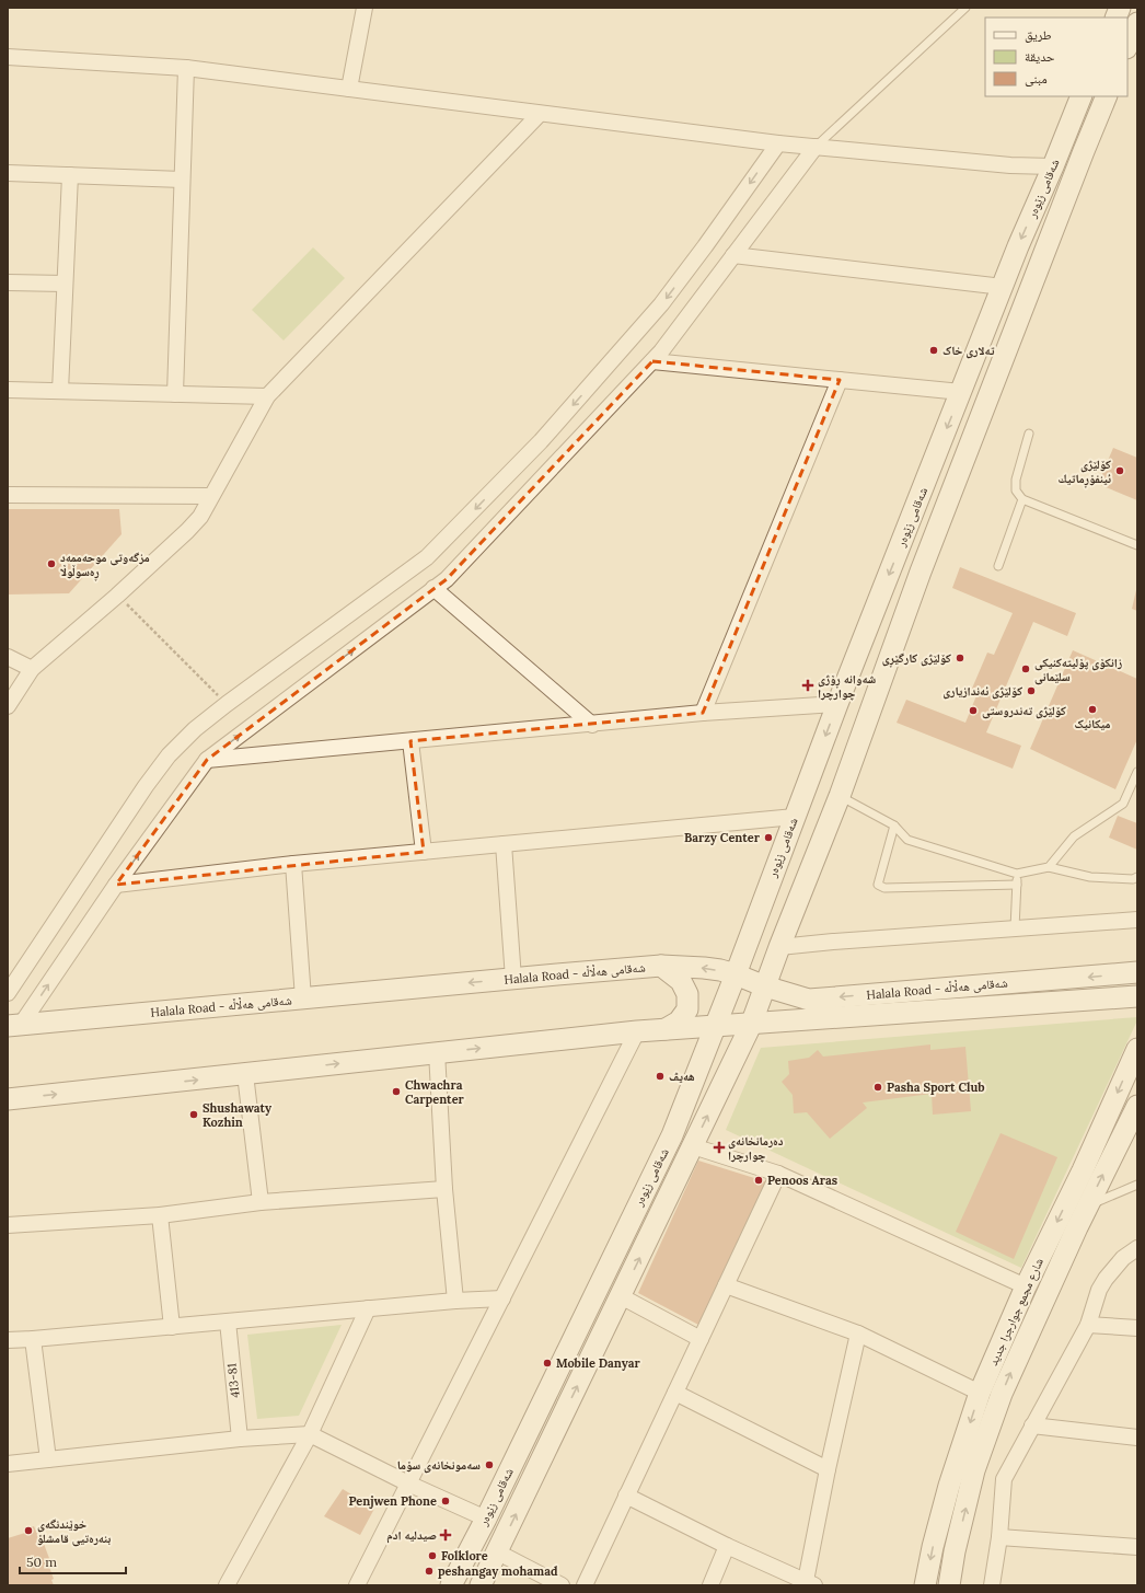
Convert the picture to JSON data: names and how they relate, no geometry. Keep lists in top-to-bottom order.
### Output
{
  "streets": {
    "street": [
      "شەقامی زێوەر",
      "Halala Road - شەقامی هەڵاڵە",
      "شارع مجمع جوارجرا جديد",
      "413-81"
    ]
  },
  "crossings": [
    ["شەقامی زێوەر", "Halala Road - شەقامی هەڵاڵە"]
  ],
  "places": {
    "other": [
      "تەلاری خاک",
      "کۆلێژی ئینفۆڕماتیك",
      "مزگەوتی موحەممەد ڕەسوڵوڵا",
      "کۆلێژی کارگێڕی",
      "زانکۆی پۆلیتەکنیکی سلێمانی",
      "کۆلێژی ئەندازیاری",
      "میکانیک",
      "کۆلێژی تەندروستی",
      "Barzy Center",
      "ھەیڤ",
      "Pasha Sport Club",
      "Chwachra Carpenter",
      "Shushawaty Kozhin",
      "Penoos Aras",
      "Mobile Danyar",
      "سەمونخانەی سۆما",
      "Penjwen Phone",
      "خوێندنگەی بنەرەتیی قامشلۆ",
      "Folklore",
      "peshangay mohamad"
    ],
    "health": ["شەوانە ڕۆژی چوارچرا", "دەرمانخانەی چوارچرا", "صیدلیە ادم"]
  },
  "legend": ["طريق", "حديقة", "مبنى"],
  "scale_bar": "50 m"
}
